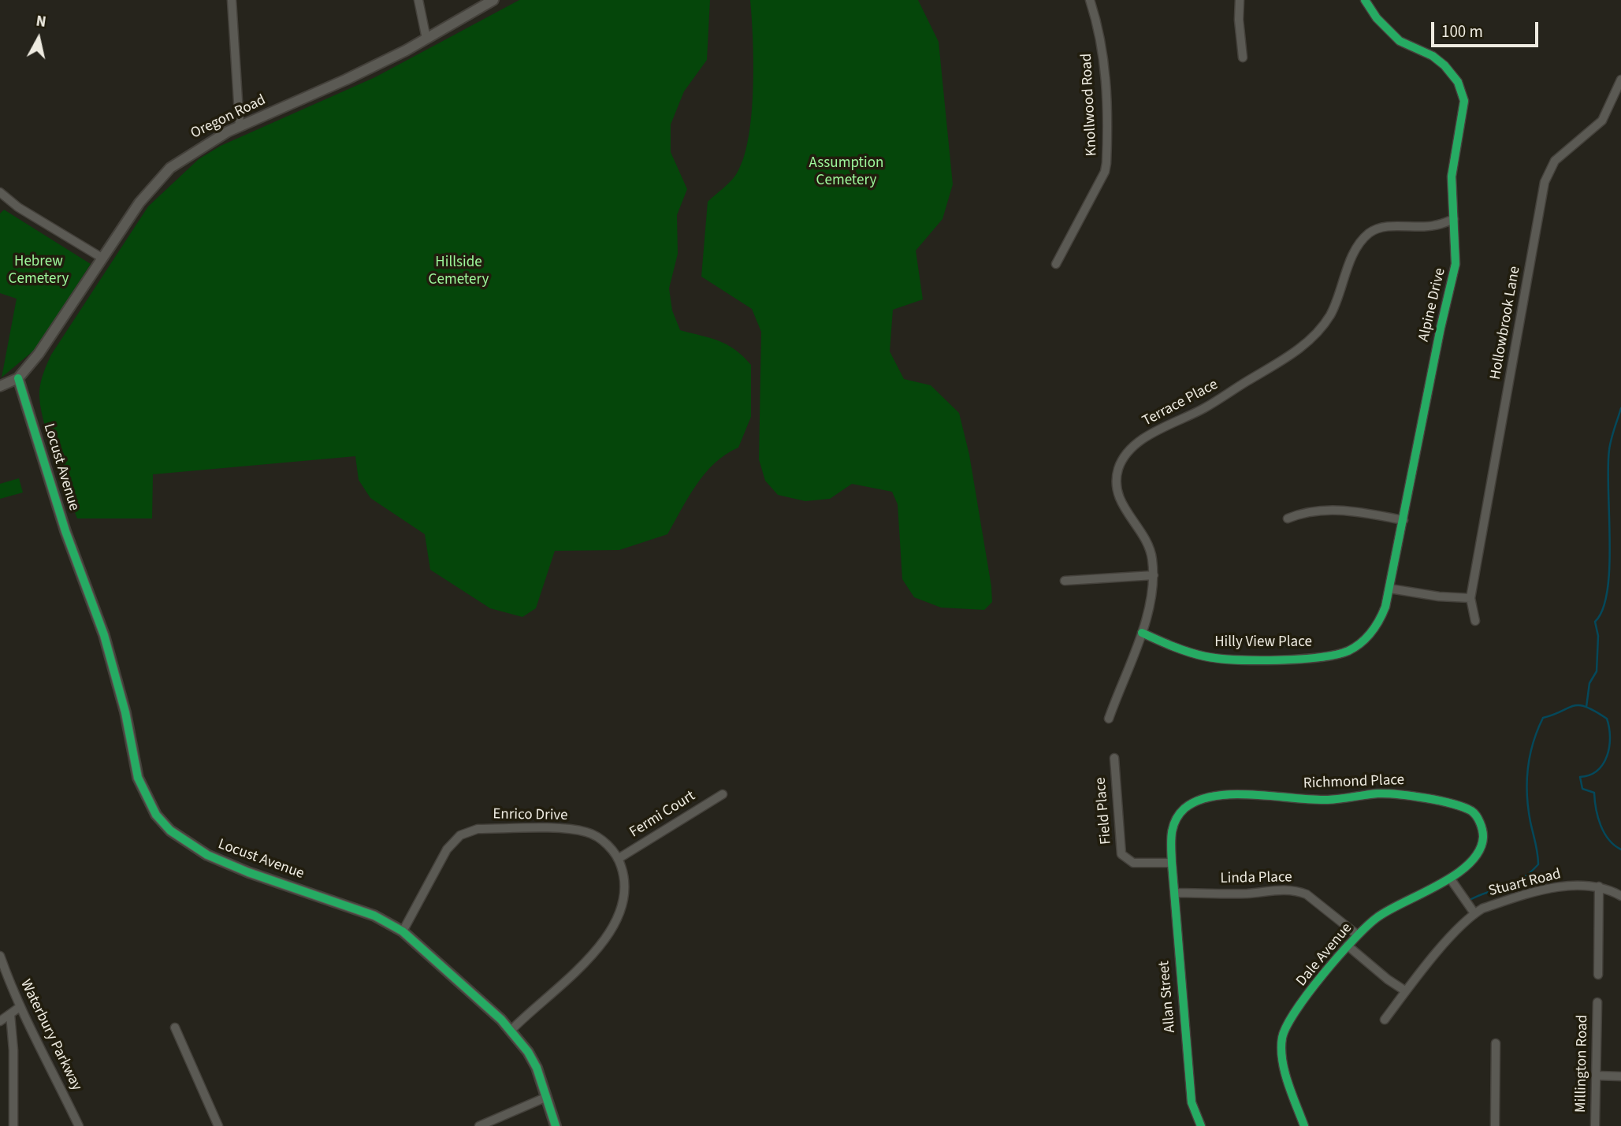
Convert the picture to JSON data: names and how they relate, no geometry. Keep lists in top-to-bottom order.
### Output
{
  "streets": {
    "street": [
      "Knollwood Road",
      "Oregon Road",
      "Alpine Drive",
      "Hollowbrook Lane",
      "Terrace Place",
      "Locust Avenue",
      "Hilly View Place",
      "Richmond Place",
      "Field Place",
      "Fermi Court",
      "Enrico Drive",
      "Linda Place",
      "Stuart Road",
      "Dale Avenue",
      "Allan Street",
      "Waterbury Parkway",
      "Millington Road"
    ]
  },
  "crossings": [
    ["Oregon Road", "Locust Avenue"],
    ["Alpine Drive", "Terrace Place"],
    ["Alpine Drive", "Hilly View Place"],
    ["Terrace Place", "Hilly View Place"],
    ["Locust Avenue", "Enrico Drive"],
    ["Richmond Place", "Field Place"],
    ["Richmond Place", "Dale Avenue"],
    ["Richmond Place", "Allan Street"],
    ["Field Place", "Allan Street"],
    ["Fermi Court", "Enrico Drive"],
    ["Linda Place", "Dale Avenue"],
    ["Linda Place", "Allan Street"]
  ],
  "parks": ["Assumption Cemetery", "Hebrew Cemetery", "Hillside Cemetery"],
  "scale_bar": "100 m",
  "north": "top"
}
